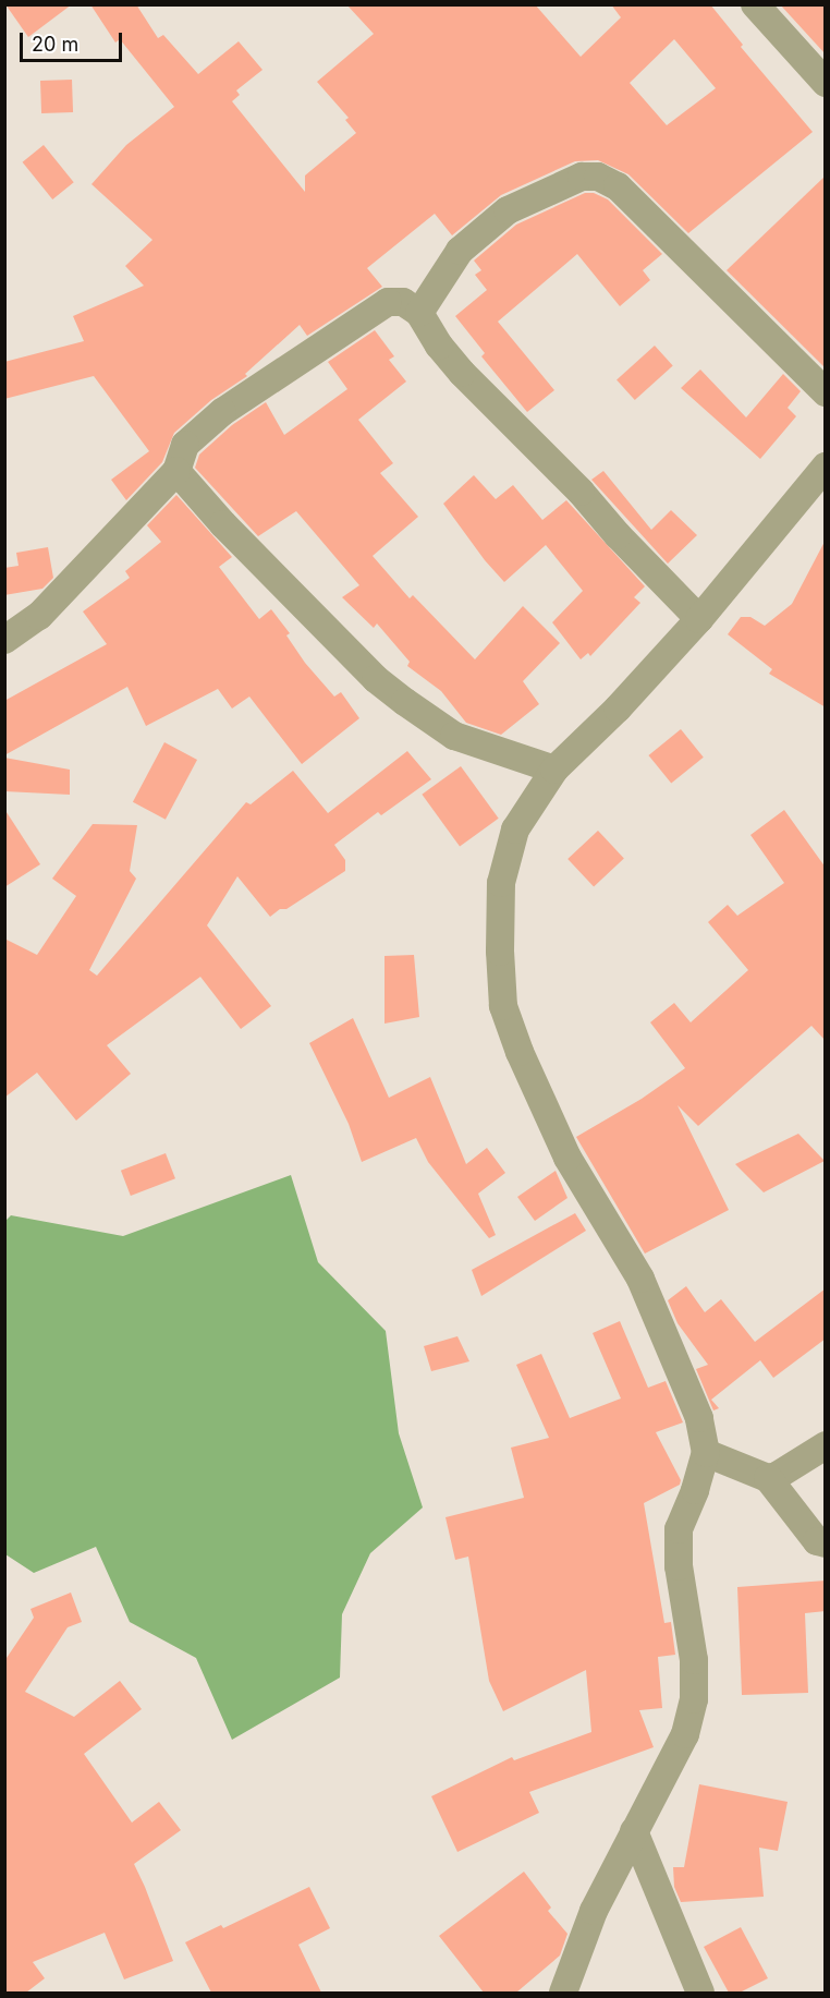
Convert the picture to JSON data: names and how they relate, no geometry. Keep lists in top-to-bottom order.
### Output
{
  "scale_bar": "20 m"
}
